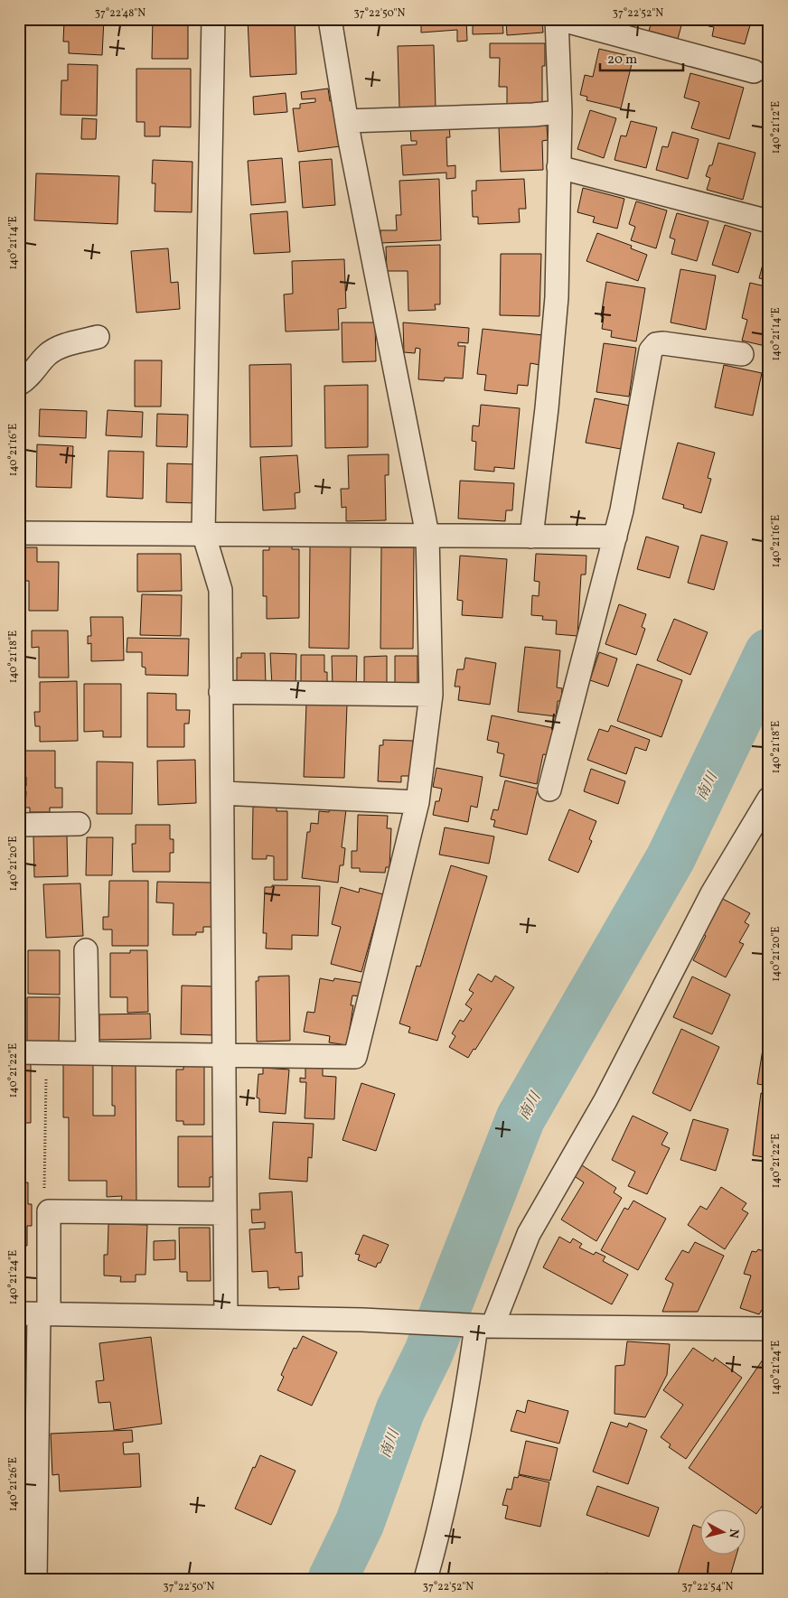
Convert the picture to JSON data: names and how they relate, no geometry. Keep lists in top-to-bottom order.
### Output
{
  "water": ["南川"],
  "scale_bar": "20 m",
  "north": "right",
  "coordinates": [
    "37°22'48\"N",
    "37°22'50\"N",
    "37°22'52\"N",
    "140°21'12\"E",
    "140°21'14\"E",
    "140°21'16\"E",
    "140°21'18\"E",
    "140°21'20\"E",
    "140°21'22\"E",
    "140°21'24\"E",
    "140°21'26\"E",
    "37°22'54\"N"
  ]
}
